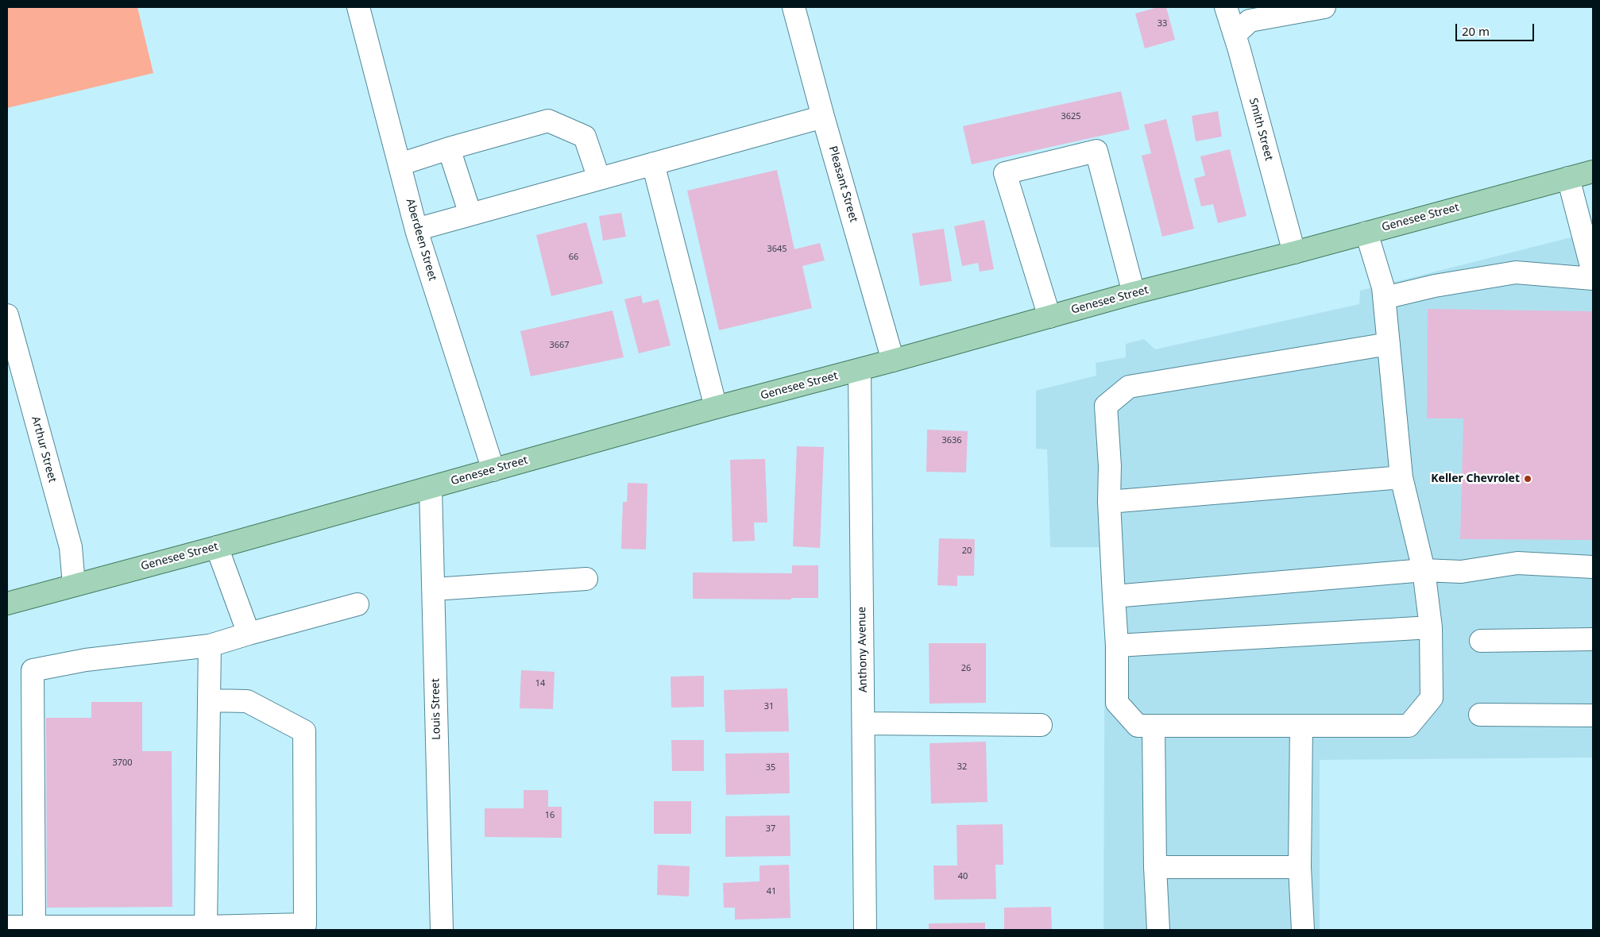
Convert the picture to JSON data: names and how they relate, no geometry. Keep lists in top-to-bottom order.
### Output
{
  "streets": {
    "main road": ["Genesee Street"],
    "street": [
      "Smith Street",
      "Pleasant Street",
      "Aberdeen Street",
      "Arthur Street",
      "Anthony Avenue",
      "Louis Street"
    ]
  },
  "crossings": [
    ["Smith Street", "Genesee Street"],
    ["Pleasant Street", "Genesee Street"],
    ["Genesee Street", "Aberdeen Street"],
    ["Genesee Street", "Arthur Street"],
    ["Genesee Street", "Anthony Avenue"],
    ["Genesee Street", "Louis Street"]
  ],
  "places": ["Keller Chevrolet"],
  "house_numbers": [
    "33",
    "3625",
    "3645",
    "66",
    "3667",
    "3636",
    "20",
    "26",
    "14",
    "31",
    "3700",
    "32",
    "35",
    "16",
    "37",
    "40",
    "41"
  ],
  "scale_bar": "20 m"
}
